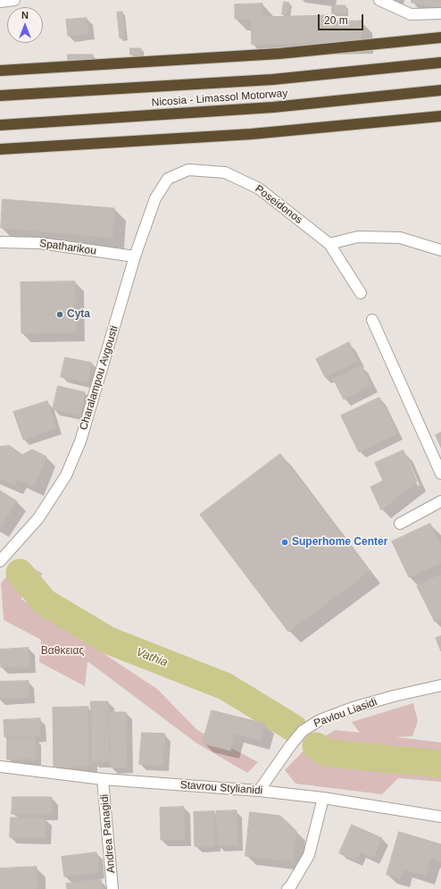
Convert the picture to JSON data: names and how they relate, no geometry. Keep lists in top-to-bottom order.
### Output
{
  "streets": {
    "highway": ["Nicosia - Limassol Motorway"],
    "street": [
      "Poseidonos",
      "Spatharikou",
      "Charalampou Avgousti",
      "Pavlou Liasidi",
      "Stavrou Stylianidi",
      "Andrea Panagidi"
    ]
  },
  "crossings": [
    ["Poseidonos", "Charalampou Avgousti"],
    ["Spatharikou", "Charalampou Avgousti"],
    ["Pavlou Liasidi", "Stavrou Stylianidi"],
    ["Stavrou Stylianidi", "Andrea Panagidi"]
  ],
  "water": ["Vathia"],
  "parks": ["Βαθκειας"],
  "places": ["Cyta", "Superhome Center"],
  "scale_bar": "20 m",
  "north": "top"
}
